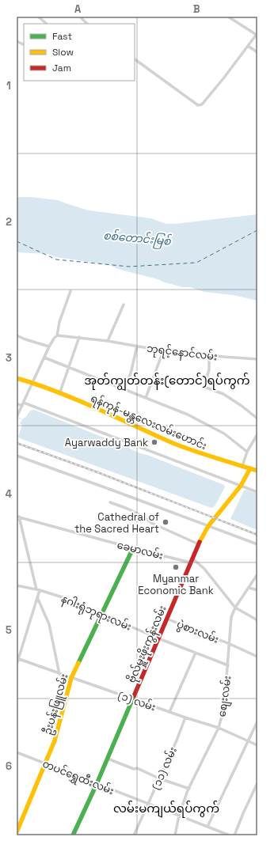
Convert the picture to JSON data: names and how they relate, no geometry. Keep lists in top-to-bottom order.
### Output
{
  "streets": {
    "main road": ["ရန်ကုန်-မန္တလေးလမ်းဟောင်း", "ဗိုလ်မှူးဖိုးကွန်းလမ်း", "ဦးပန်းဖြူလမ်း"],
    "street": [
      "ဘုရင့်နောင်လမ်း",
      "ခေမာလမ်း",
      "နဂါးရုံဘုရားလမ်း",
      "ပွဲစားလမ်း",
      "စျေးလမ်း",
      "(၁) လမ်း",
      "(၁၁) လမ်း",
      "တပင်ရွှေထီးလမ်း"
    ]
  },
  "crossings": [
    ["ရန်ကုန်-မန္တလေးလမ်းဟောင်း", "ဗိုလ်မှူးဖိုးကွန်းလမ်း"],
    ["ခေမာလမ်း", "ဗိုလ်မှူးဖိုးကွန်းလမ်း"],
    ["ခေမာလမ်း", "ဦးပန်းဖြူလမ်း"],
    ["နဂါးရုံဘုရားလမ်း", "ဗိုလ်မှူးဖိုးကွန်းလမ်း"],
    ["နဂါးရုံဘုရားလမ်း", "စျေးလမ်း"],
    ["နဂါးရုံဘုရားလမ်း", "ဦးပန်းဖြူလမ်း"],
    ["ပွဲစားလမ်း", "ဗိုလ်မှူးဖိုးကွန်းလမ်း"],
    ["ပွဲစားလမ်း", "စျေးလမ်း"],
    ["ဗိုလ်မှူးဖိုးကွန်းလမ်း", "(၁) လမ်း"],
    ["ဗိုလ်မှူးဖိုးကွန်းလမ်း", "တပင်ရွှေထီးလမ်း"],
    ["စျေးလမ်း", "(၁) လမ်း"],
    ["စျေးလမ်း", "တပင်ရွှေထီးလမ်း"],
    ["(၁) လမ်း", "ဦးပန်းဖြူလမ်း"],
    ["(၁) လမ်း", "(၁၁) လမ်း"],
    ["ဦးပန်းဖြူလမ်း", "တပင်ရွှေထီးလမ်း"],
    ["(၁၁) လမ်း", "တပင်ရွှေထီးလမ်း"]
  ],
  "districts": ["အုတ်ကျွတ်တန်း(တောင်)ရပ်ကွက်", "လမ်းမကျယ်ရပ်ကွက်"],
  "water": ["စစ်တောင်းမြစ်"],
  "places": ["Ayarwaddy Bank", "Cathedral of the Sacred Heart", "Myanmar Economic Bank"],
  "legend": ["Fast", "Slow", "Jam"],
  "grid": {
    "columns": ["A", "B"],
    "rows": [
      "1",
      "2",
      "3",
      "4",
      "5",
      "6"
    ]
  }
}
